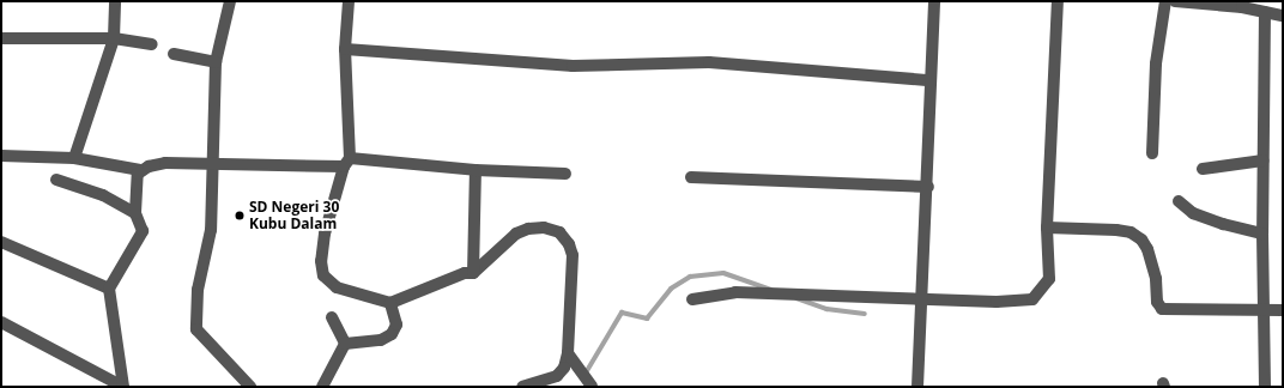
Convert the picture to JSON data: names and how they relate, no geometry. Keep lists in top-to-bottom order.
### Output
{
  "places": ["SD Negeri 30 Kubu Dalam"]
}
